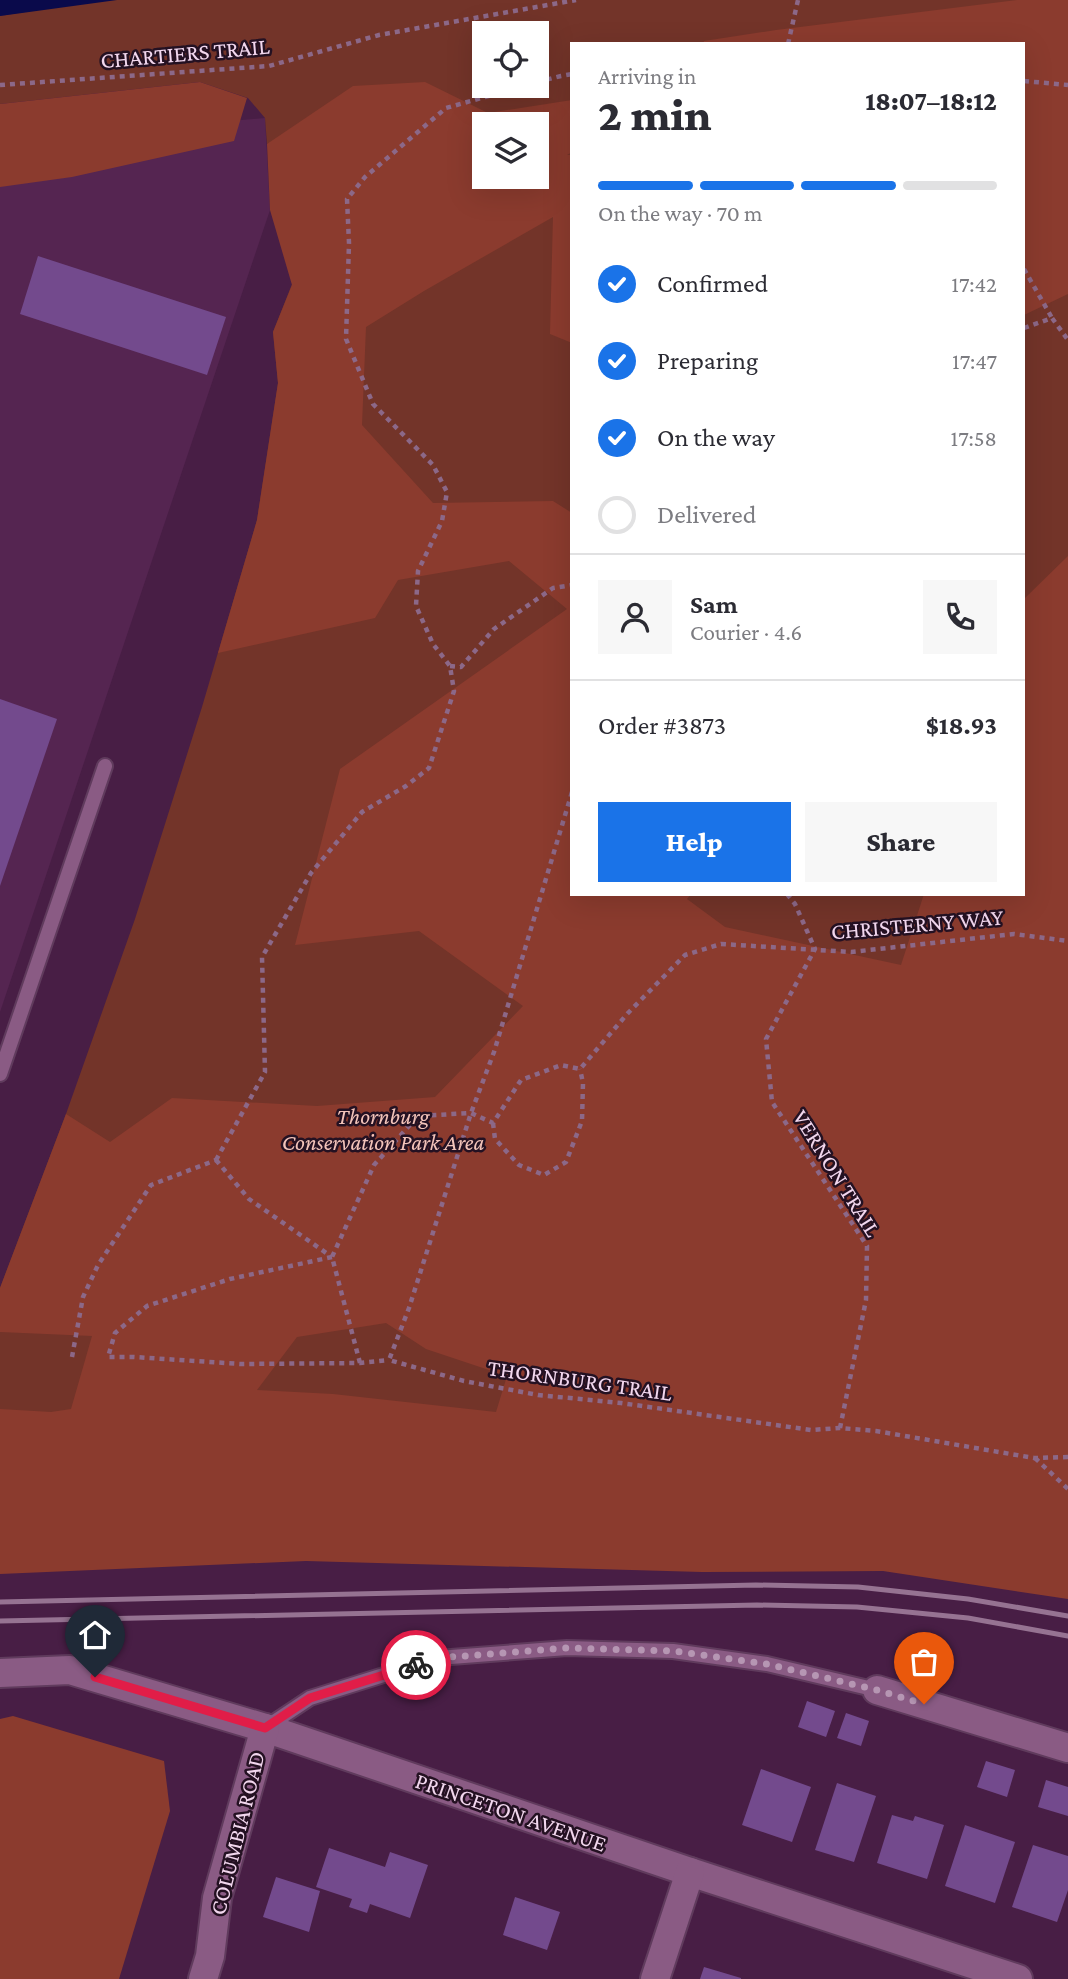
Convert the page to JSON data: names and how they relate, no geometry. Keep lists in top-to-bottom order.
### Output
{
  "streets": {
    "street": ["PRINCETON AVENUE", "COLUMBIA ROAD"],
    "path": [
      "CHARTIERS TRAIL",
      "CHRISTERNY WAY",
      "VERNON TRAIL",
      "THORNBURG TRAIL"
    ]
  },
  "crossings": [
    ["CHRISTERNY WAY", "VERNON TRAIL"],
    ["VERNON TRAIL", "THORNBURG TRAIL"],
    ["PRINCETON AVENUE", "COLUMBIA ROAD"]
  ],
  "parks": ["Thornburg Conservation Park Area"],
  "page": {
    "heading": ["2 min", "Arriving in", "18:07–18:12"],
    "panel": [
      "Sam",
      "Courier · 4.6",
      "Order #3873",
      "$18.93"
    ],
    "bar": "On the way · 70 m",
    "list": [
      ["Confirmed", "17:42"],
      ["Preparing", "17:47"],
      ["On the way", "17:58"],
      "Delivered"
    ],
    "buttons": ["Help", "Share"]
  }
}
